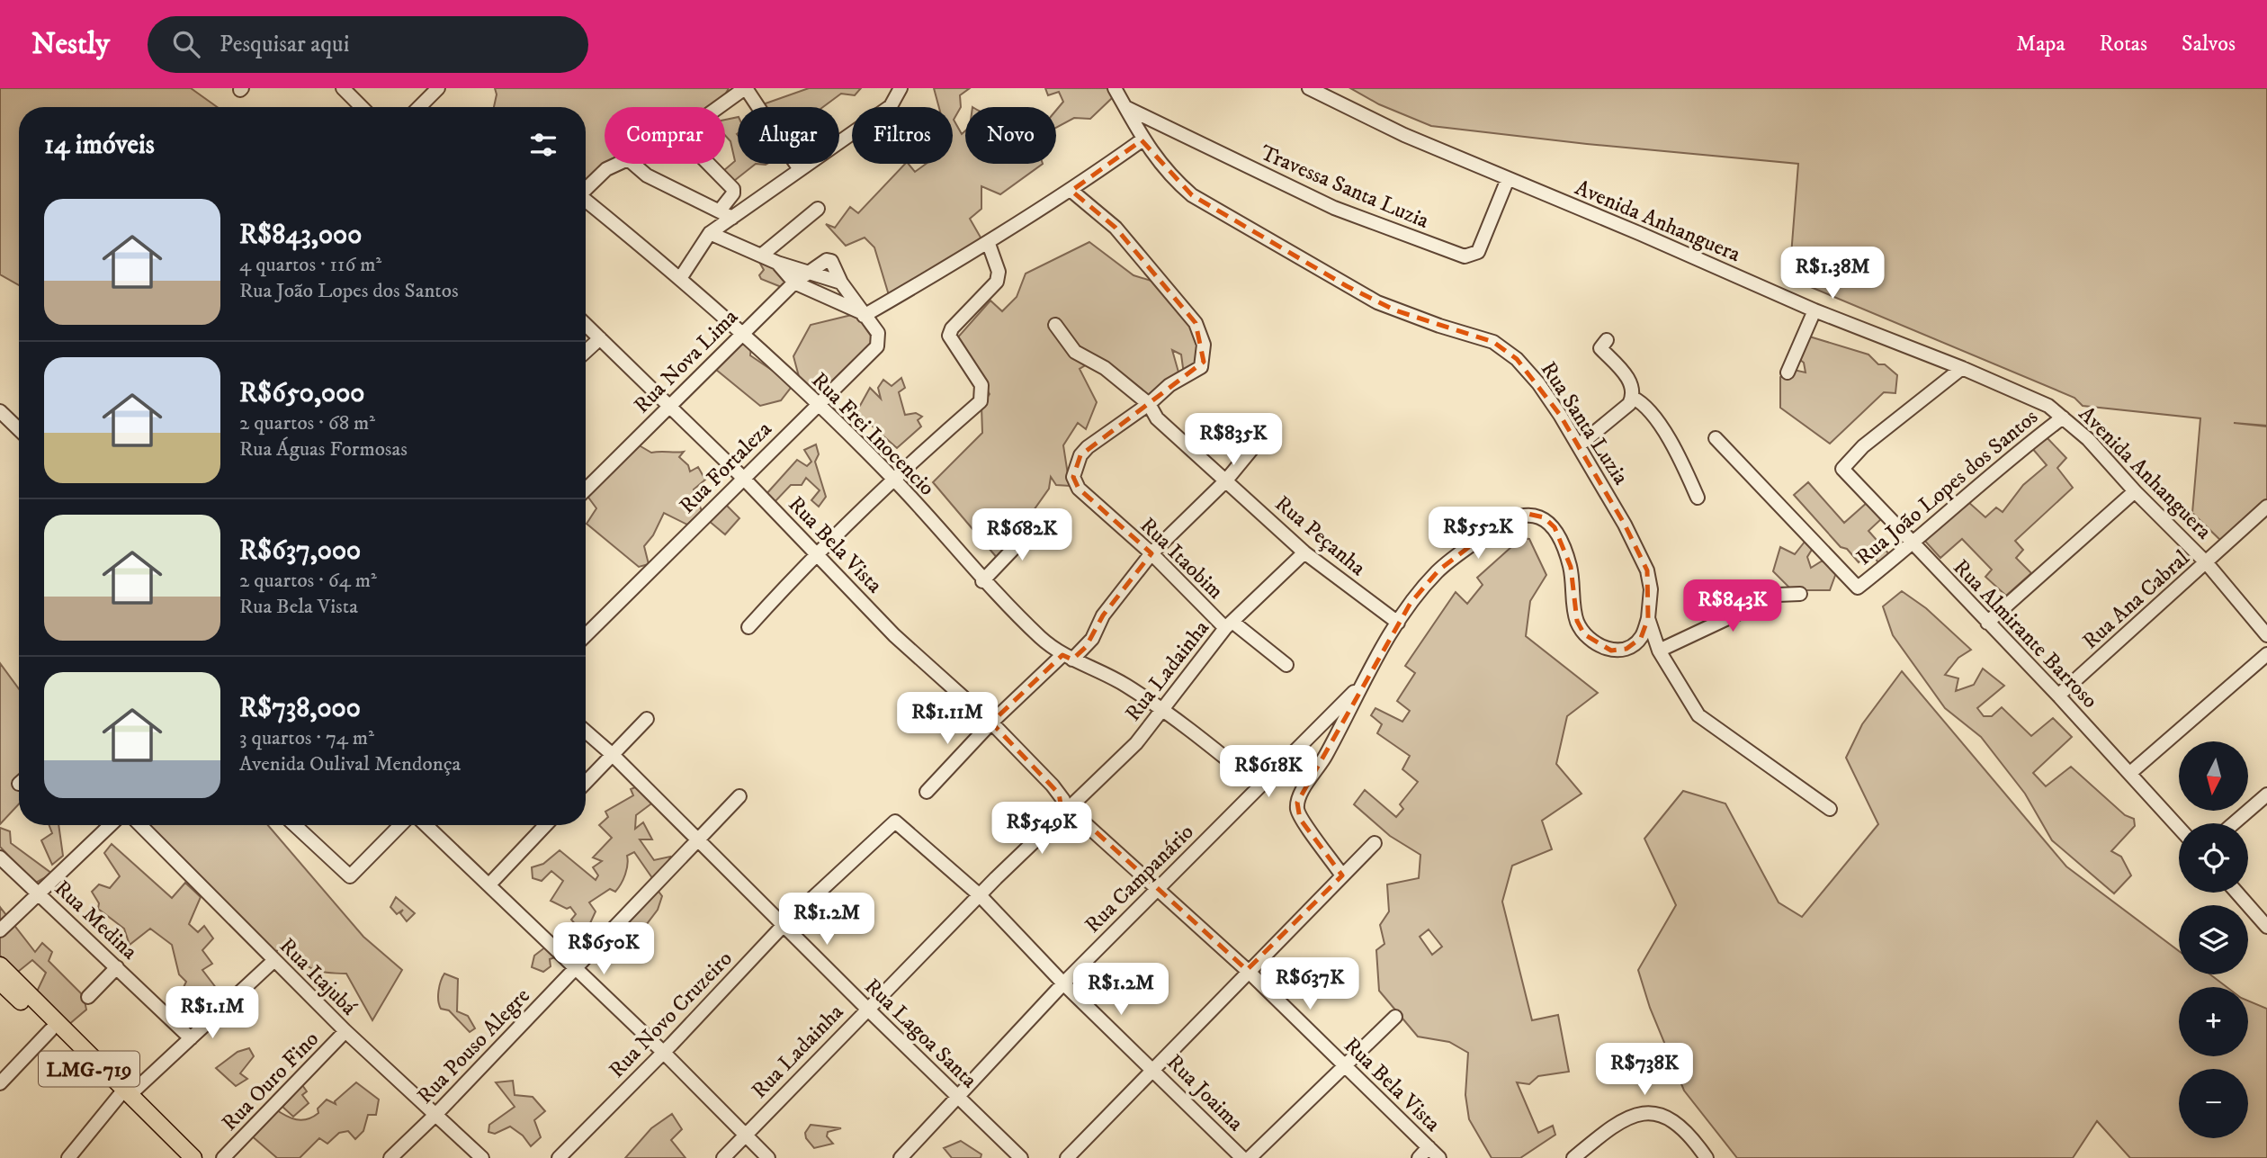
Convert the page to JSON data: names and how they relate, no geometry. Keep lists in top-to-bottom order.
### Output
{
  "streets": {
    "main road": ["LMG-719"],
    "street": [
      "Travessa Santa Luzia",
      "Avenida Anhanguera",
      "Rua Nova Lima",
      "Rua Santa Luzia",
      "Rua Frei Inocencio",
      "Rua Fortaleza",
      "Rua João Lopes dos Santos",
      "Rua Peçanha",
      "Rua Bela Vista",
      "Rua Itaobim",
      "Rua Ana Cabral",
      "Rua Almirante Barroso",
      "Rua Ladainha",
      "Rua Campanário",
      "Rua Medina",
      "Rua Itajubá",
      "Rua Novo Cruzeiro",
      "Rua Lagoa Santa",
      "Rua Pouso Alegre",
      "Rua Ouro Fino",
      "Rua Joaima"
    ]
  },
  "crossings": [
    ["Travessa Santa Luzia", "Avenida Anhanguera"],
    ["Travessa Santa Luzia", "Rua Santa Luzia"],
    ["Avenida Anhanguera", "Rua João Lopes dos Santos"],
    ["Avenida Anhanguera", "Rua Ana Cabral"],
    ["Avenida Anhanguera", "Rua Almirante Barroso"],
    ["Rua Nova Lima", "Rua Frei Inocencio"],
    ["Rua Nova Lima", "Rua Fortaleza"],
    ["Rua Nova Lima", "Rua Bela Vista"],
    ["Rua Santa Luzia", "Rua Campanário"],
    ["Rua Frei Inocencio", "Rua Fortaleza"],
    ["Rua Frei Inocencio", "Rua Ladainha"],
    ["Rua Frei Inocencio", "Rua Campanário"],
    ["Rua Fortaleza", "Rua Bela Vista"],
    ["Rua João Lopes dos Santos", "Rua Almirante Barroso"],
    ["Rua Peçanha", "Rua Itaobim"],
    ["Rua Peçanha", "Rua Ladainha"],
    ["Rua Peçanha", "Rua Campanário"],
    ["Rua Bela Vista", "Rua Ladainha"],
    ["Rua Bela Vista", "Rua Campanário"],
    ["Rua Itaobim", "Rua Ladainha"],
    ["Rua Ana Cabral", "Rua Almirante Barroso"],
    ["Rua Ladainha", "Rua Lagoa Santa"],
    ["Rua Ladainha", "Rua Joaima"],
    ["Rua Campanário", "Rua Lagoa Santa"],
    ["Rua Campanário", "Rua Joaima"],
    ["Rua Itajubá", "Rua Pouso Alegre"],
    ["Rua Itajubá", "Rua Ouro Fino"],
    ["Rua Novo Cruzeiro", "Rua Lagoa Santa"],
    ["Rua Novo Cruzeiro", "Rua Joaima"],
    ["Rua Lagoa Santa", "Rua Pouso Alegre"]
  ],
  "north": "bottom",
  "page": {
    "header": "Nestly",
    "search": "Pesquisar aqui",
    "nav": ["Mapa", "Rotas", "Salvos"],
    "chip": [
      "Comprar",
      "Alugar",
      "Filtros",
      "Novo"
    ],
    "heading": "14 imóveis",
    "list": [
      {
        "name": "R$843,000",
        "note": "4 quartos · 116 m² · Rua João Lopes dos Santos"
      },
      {
        "name": "R$650,000",
        "note": "2 quartos · 68 m² · Rua Águas Formosas"
      },
      {
        "name": "R$637,000",
        "note": "2 quartos · 64 m² · Rua Bela Vista"
      },
      {
        "name": "R$738,000",
        "note": "3 quartos · 74 m² · Avenida Oulival Mendonça"
      }
    ],
    "price": [
      "R$1.38M",
      "R$835K",
      "R$552K",
      "R$682K",
      "R$843K",
      "R$1.11M",
      "R$618K",
      "R$549K",
      "R$1.2M",
      "R$650K",
      "R$637K",
      "R$1.2M",
      "R$1.1M",
      "R$738K"
    ],
    "map_buttons": ["+", "−"]
  }
}
